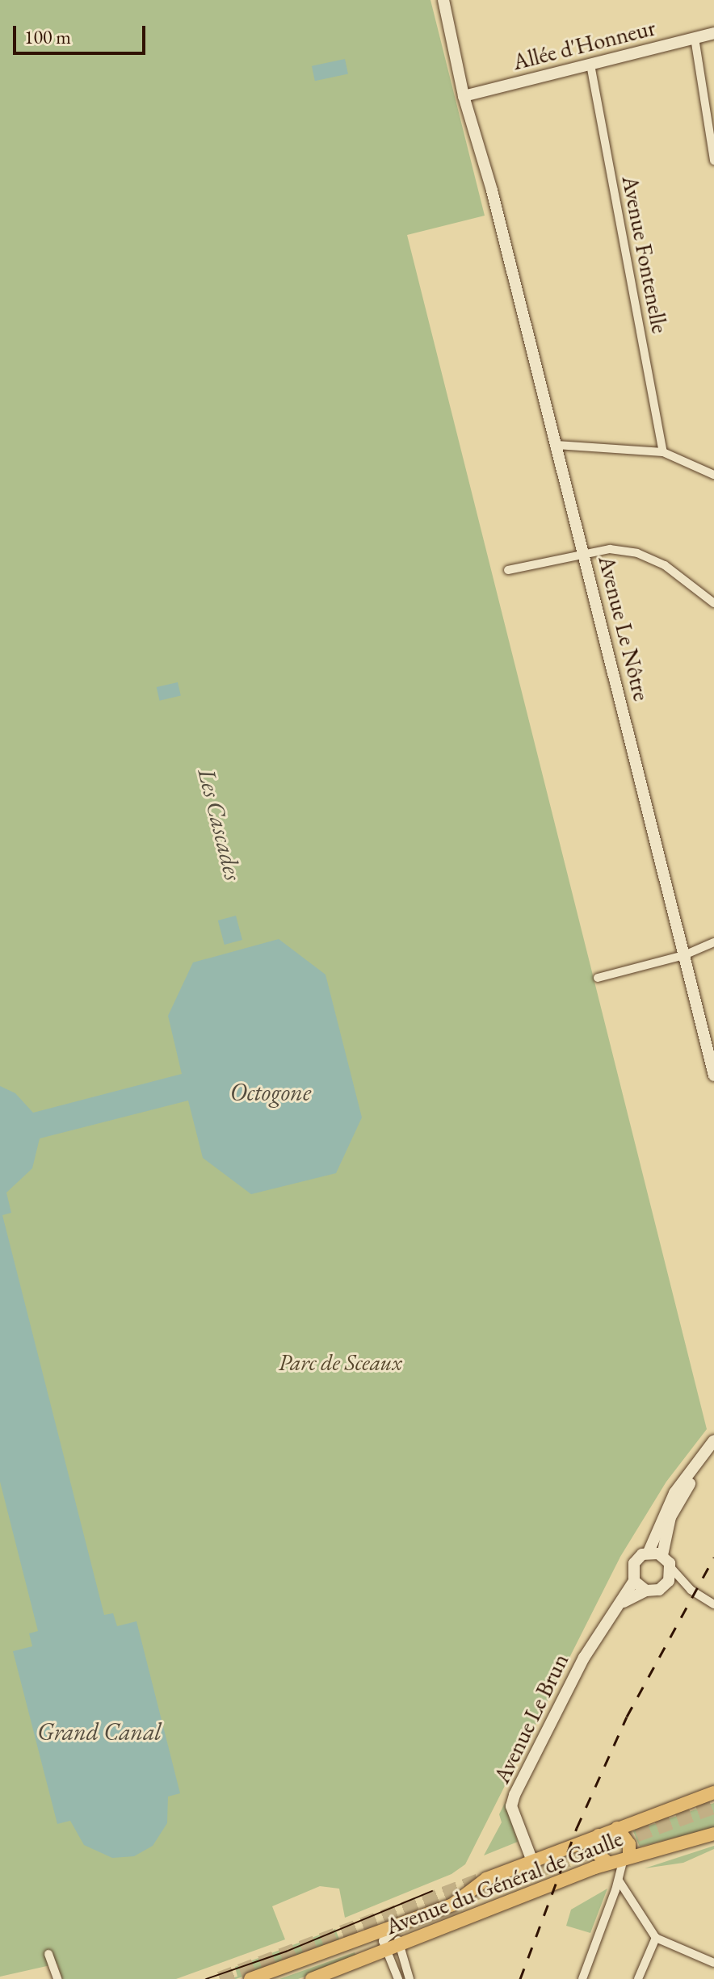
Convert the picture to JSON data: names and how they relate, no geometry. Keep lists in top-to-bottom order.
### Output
{
  "streets": {
    "main road": [
      "Allée d'Honneur",
      "Avenue Le Nôtre",
      "Avenue Le Brun",
      "Avenue du Général de Gaulle"
    ],
    "street": ["Avenue Fontenelle"]
  },
  "crossings": [
    ["Allée d'Honneur", "Avenue Fontenelle"],
    ["Allée d'Honneur", "Avenue Le Nôtre"],
    ["Avenue Le Brun", "Avenue du Général de Gaulle"]
  ],
  "water": ["Les Cascades", "Octogone", "Grand Canal"],
  "parks": ["Parc de Sceaux"],
  "scale_bar": "100 m"
}
